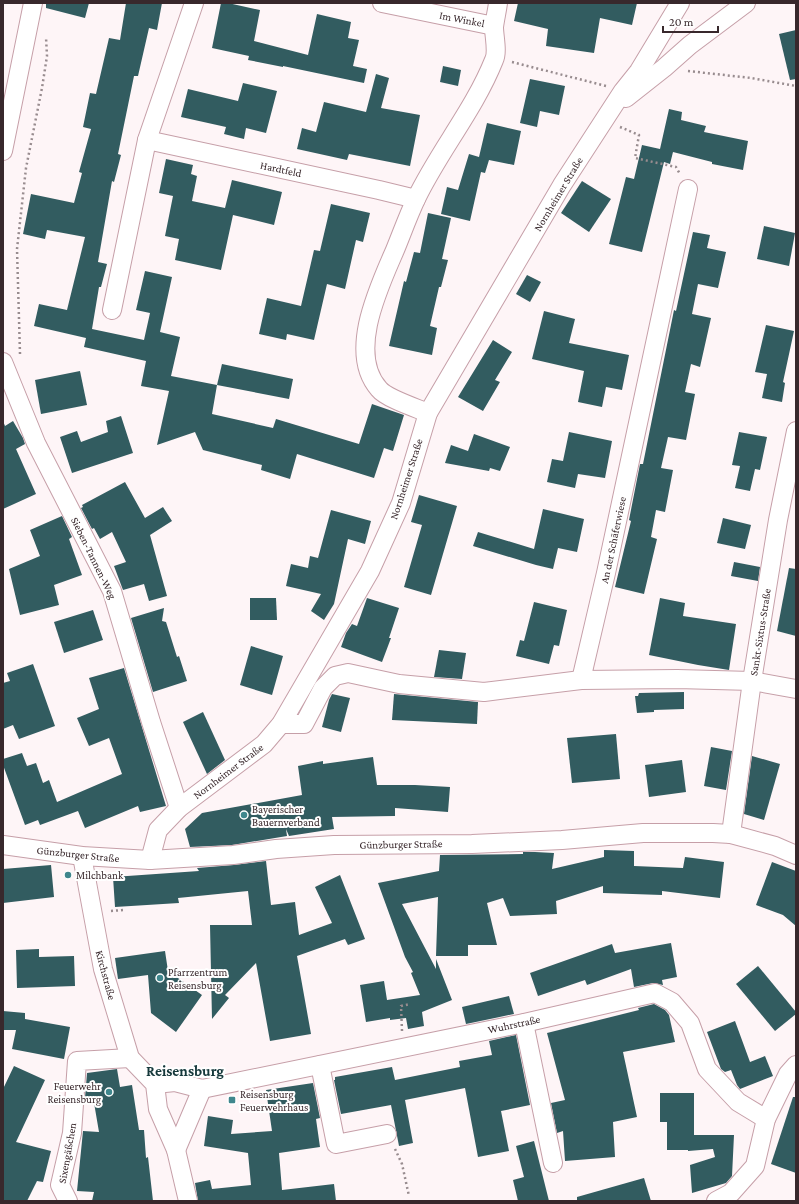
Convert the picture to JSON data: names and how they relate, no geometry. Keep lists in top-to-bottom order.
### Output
{
  "streets": {
    "street": [
      "Im Winkel",
      "Hardtfeld",
      "Nornheimer Straße",
      "An der Schäferwiese",
      "Sieben-Tannen-Weg",
      "Sankt-Sixtus-Straße",
      "Günzburger Straße",
      "Kirchstraße",
      "Wuhrstraße",
      "Sixengäßchen"
    ]
  },
  "crossings": [
    ["Nornheimer Straße", "Sieben-Tannen-Weg"],
    ["Nornheimer Straße", "Günzburger Straße"],
    ["Sankt-Sixtus-Straße", "Günzburger Straße"],
    ["Günzburger Straße", "Kirchstraße"],
    ["Kirchstraße", "Sixengäßchen"]
  ],
  "districts": ["Reisensburg"],
  "places": {
    "other": [
      "Bayerischer Bauernverband",
      "Milchbank",
      "Pfarrzentrum Reisensburg",
      "Feuerwehr Reisensburg"
    ],
    "transit": ["Reisensburg Feuerwehrhaus"]
  },
  "scale_bar": "20 m"
}
